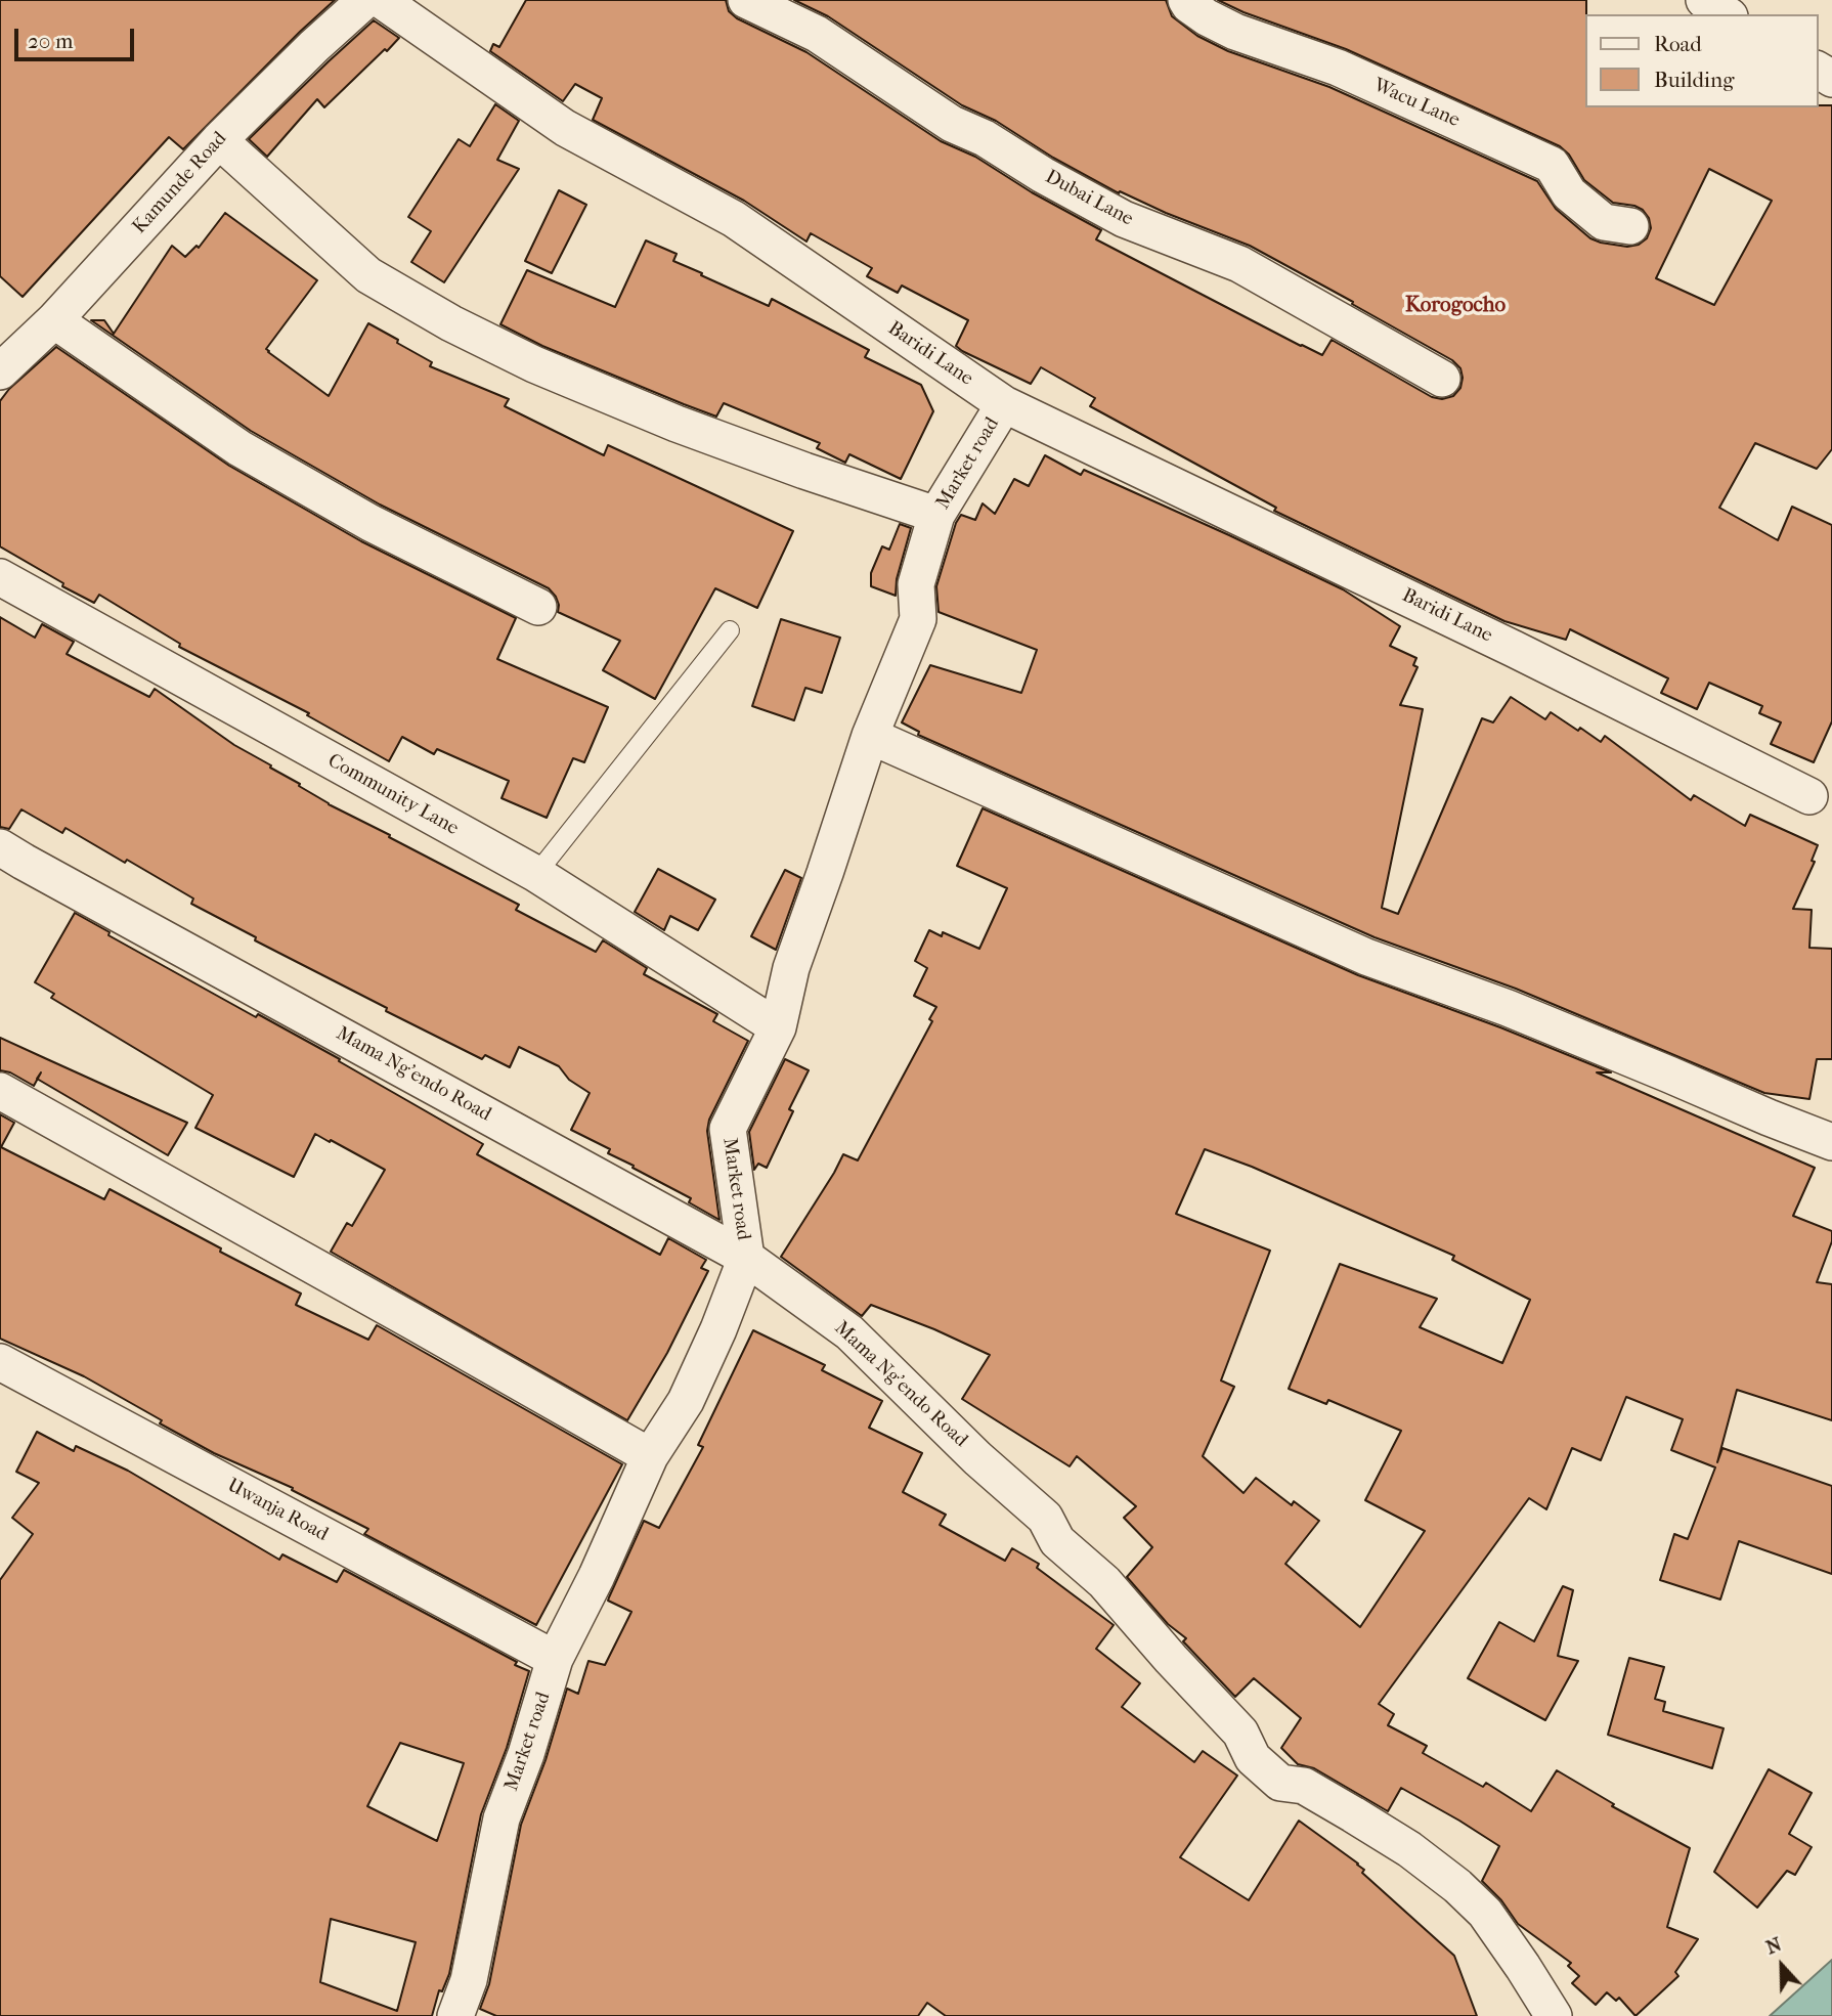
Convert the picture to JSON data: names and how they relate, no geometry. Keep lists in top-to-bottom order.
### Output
{
  "streets": {
    "street": [
      "Wacu Lane",
      "Kamunde Road",
      "Dubai Lane",
      "Baridi Lane",
      "Market road",
      "Community Lane",
      "Mama Ng'endo Road",
      "Uwanja Road"
    ]
  },
  "crossings": [
    ["Baridi Lane", "Market road"],
    ["Market road", "Community Lane"],
    ["Market road", "Mama Ng'endo Road"],
    ["Market road", "Uwanja Road"]
  ],
  "districts": ["Korogocho"],
  "legend": ["Road", "Building"],
  "scale_bar": "20 m",
  "north": "top"
}
